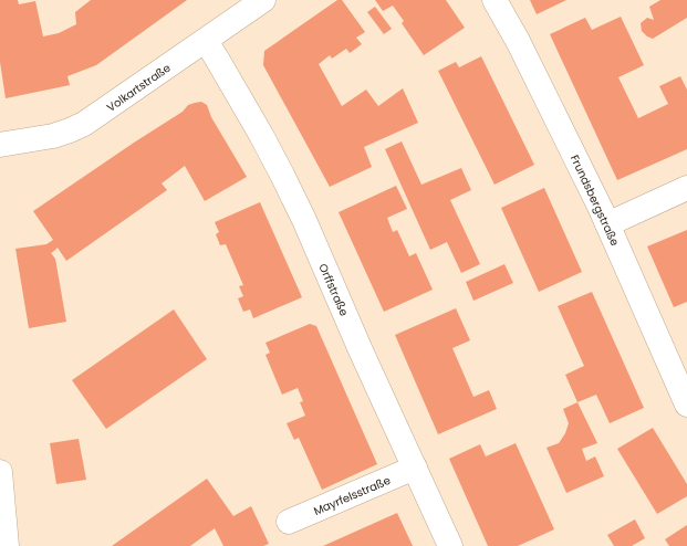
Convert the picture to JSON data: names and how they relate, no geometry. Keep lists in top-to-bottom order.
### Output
{
  "streets": {
    "street": [
      "Volkartstraße",
      "Frundsbergstraße",
      "Orffstraße",
      "Mayrfelsstraße"
    ]
  },
  "crossings": [
    ["Volkartstraße", "Orffstraße"],
    ["Orffstraße", "Mayrfelsstraße"]
  ]
}
